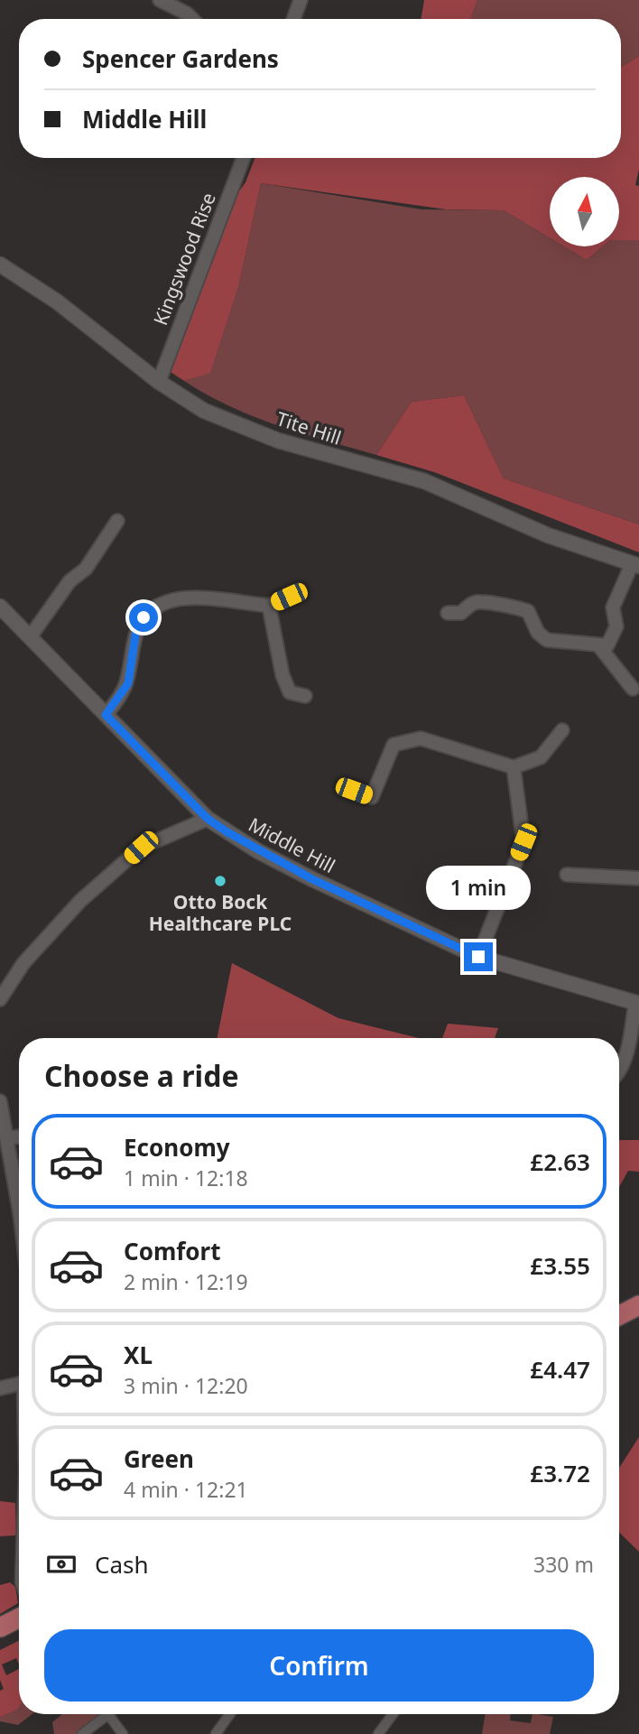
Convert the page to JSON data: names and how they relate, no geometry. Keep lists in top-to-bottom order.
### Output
{
  "streets": {
    "street": ["Kingswood Rise", "Tite Hill", "Middle Hill"]
  },
  "crossings": [
    ["Kingswood Rise", "Tite Hill"]
  ],
  "places": ["Otto Bock Healthcare PLC"],
  "north": "top",
  "page": {
    "banner": ["Spencer Gardens", "Middle Hill"],
    "bubble": "1 min",
    "heading": "Choose a ride",
    "list": [
      {
        "name": "Economy",
        "note": "1 min · 12:18",
        "value": "£2.63"
      },
      {
        "name": "Comfort",
        "note": "2 min · 12:19",
        "value": "£3.55"
      },
      {
        "name": "XL",
        "note": "3 min · 12:20",
        "value": "£4.47"
      },
      {
        "name": "Green",
        "note": "4 min · 12:21",
        "value": "£3.72"
      }
    ],
    "pay": ["Cash", "330 m"],
    "buttons": "Confirm"
  }
}
